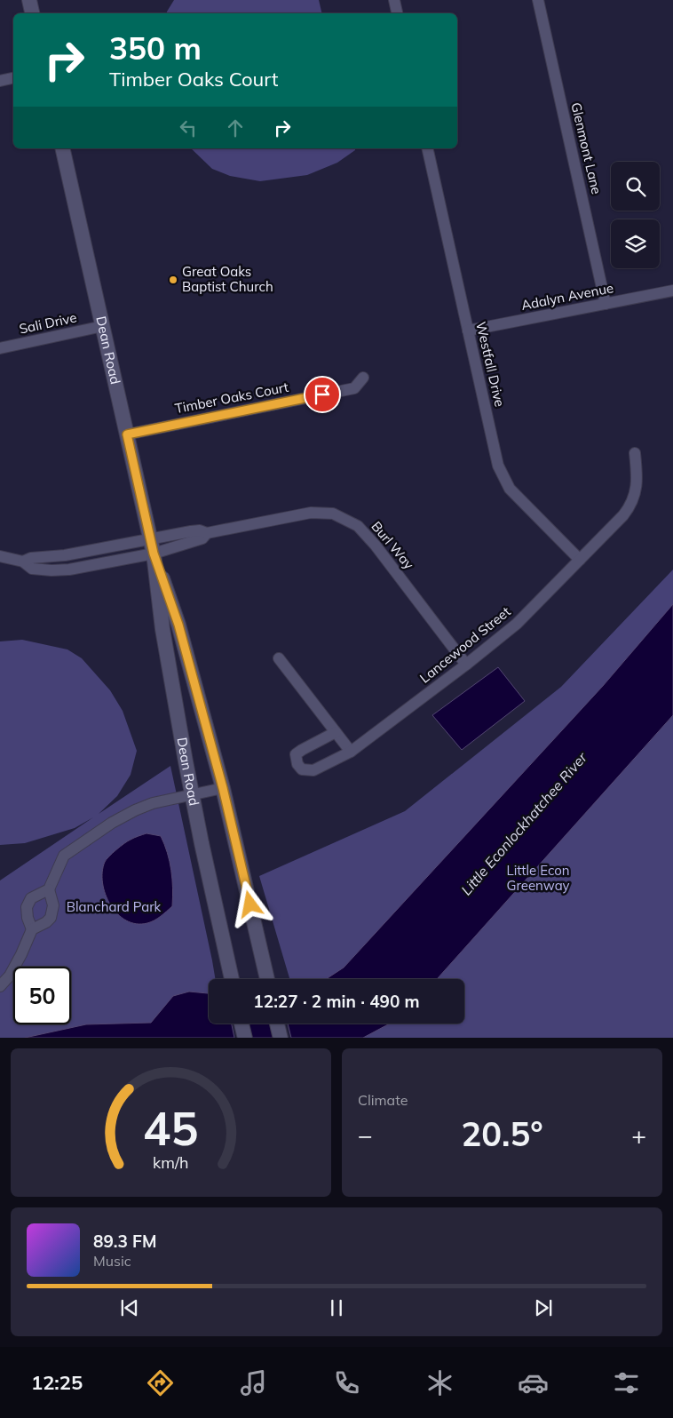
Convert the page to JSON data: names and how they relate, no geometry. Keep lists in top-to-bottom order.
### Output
{
  "streets": {
    "main road": ["Dean Road"],
    "street": [
      "Glenmont Lane",
      "Adalyn Avenue",
      "Sali Drive",
      "Westfall Drive",
      "Timber Oaks Court",
      "Burl Way",
      "Lancewood Street"
    ]
  },
  "crossings": [
    ["Glenmont Lane", "Adalyn Avenue"],
    ["Adalyn Avenue", "Westfall Drive"],
    ["Sali Drive", "Dean Road"],
    ["Dean Road", "Timber Oaks Court"],
    ["Dean Road", "Burl Way"],
    ["Westfall Drive", "Lancewood Street"],
    ["Burl Way", "Lancewood Street"]
  ],
  "water": ["Little Econlockhatchee River"],
  "parks": ["Little Econ Greenway", "Blanchard Park"],
  "places": ["Great Oaks Baptist Church"],
  "page": {
    "turn": ["350 m", "Timber Oaks Court"],
    "limit": "50",
    "trip": "12:27 · 2 min · 490 m",
    "tile": "Climate",
    "heat": ["−", "20.5°", "+"],
    "song": ["89.3 FM", "Music"],
    "tabs": "12:25",
    "gauge": ["45", "km/h"]
  }
}
